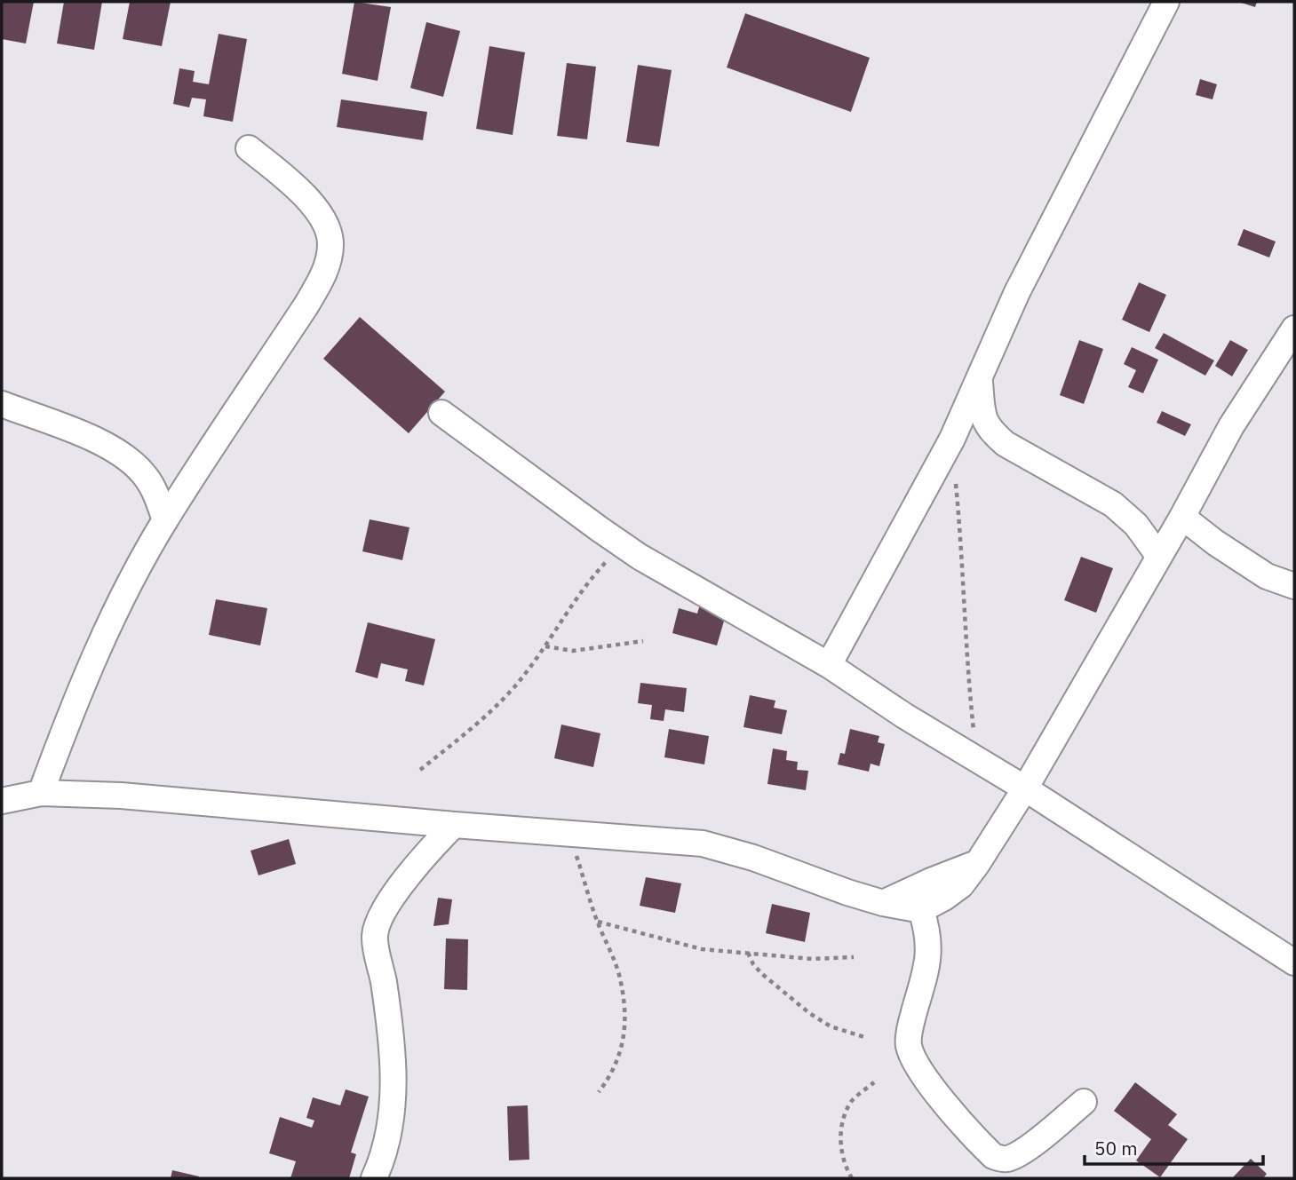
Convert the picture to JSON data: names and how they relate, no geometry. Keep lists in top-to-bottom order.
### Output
{
  "scale_bar": "50 m"
}
